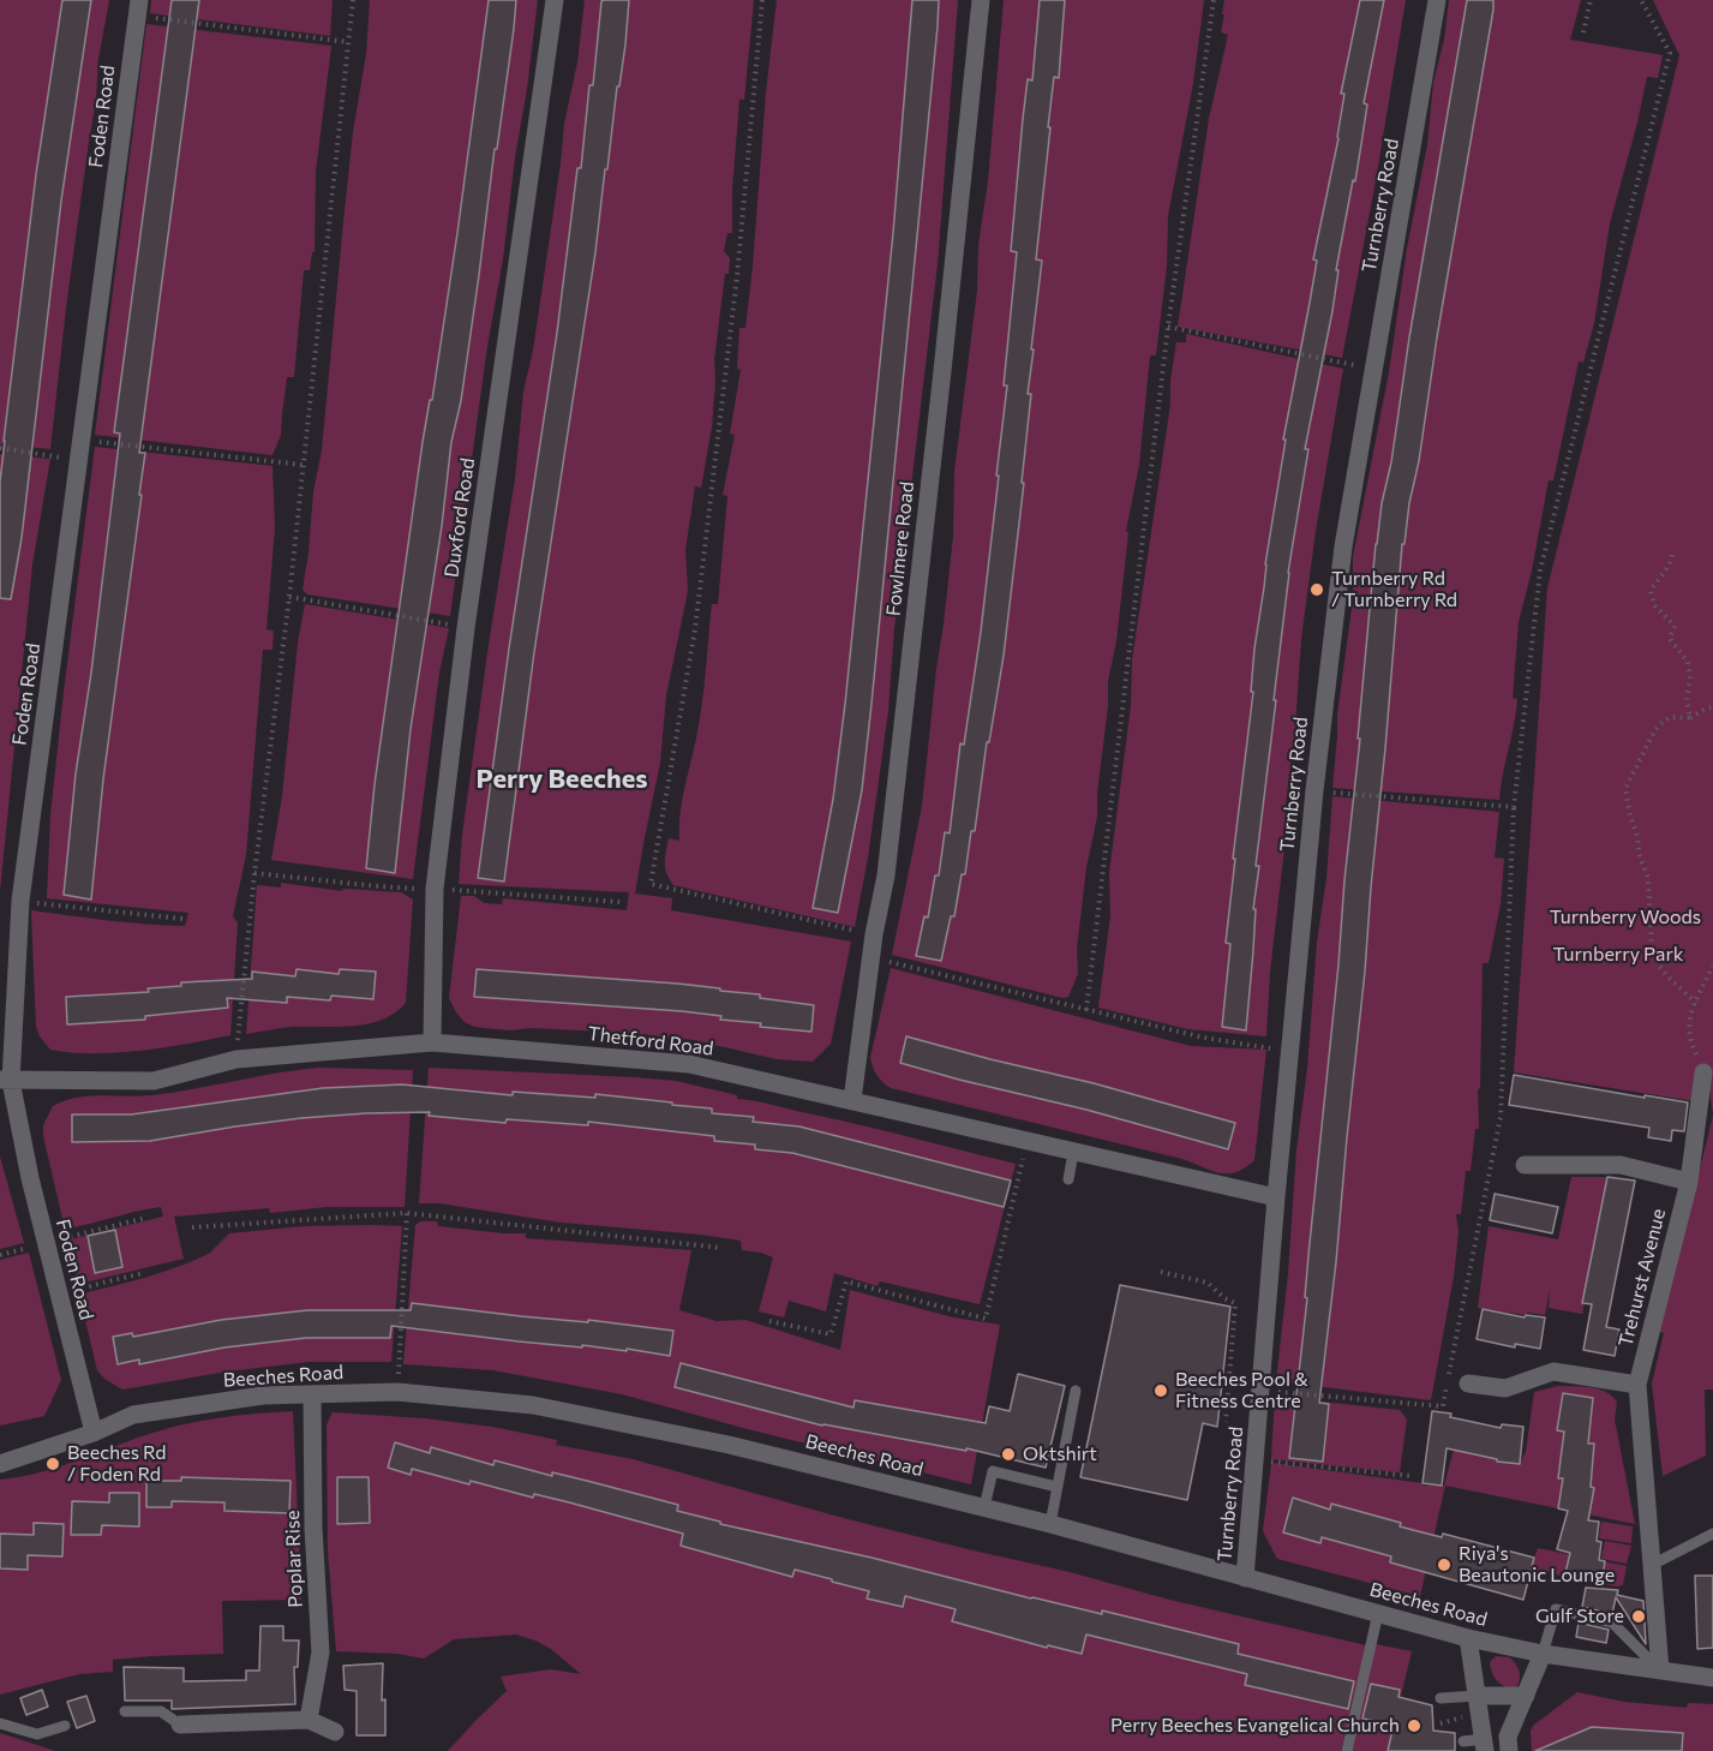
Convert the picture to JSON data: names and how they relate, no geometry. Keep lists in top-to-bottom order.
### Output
{
  "streets": {
    "street": [
      "Foden Road",
      "Turnberry Road",
      "Duxford Road",
      "Fowlmere Road",
      "Thetford Road",
      "Trehurst Avenue",
      "Beeches Road",
      "Poplar Rise"
    ]
  },
  "crossings": [
    ["Foden Road", "Thetford Road"],
    ["Foden Road", "Beeches Road"],
    ["Turnberry Road", "Thetford Road"],
    ["Turnberry Road", "Beeches Road"],
    ["Duxford Road", "Thetford Road"],
    ["Fowlmere Road", "Thetford Road"],
    ["Trehurst Avenue", "Beeches Road"],
    ["Beeches Road", "Poplar Rise"]
  ],
  "districts": ["Perry Beeches"],
  "parks": ["Turnberry Woods", "Turnberry Park"],
  "places": [
    "Turnberry Rd / Turnberry Rd",
    "Beeches Pool & Fitness Centre",
    "Oktshirt",
    "Beeches Rd / Foden Rd",
    "Riya's Beautonic Lounge",
    "Gulf Store",
    "Perry Beeches Evangelical Church"
  ]
}
